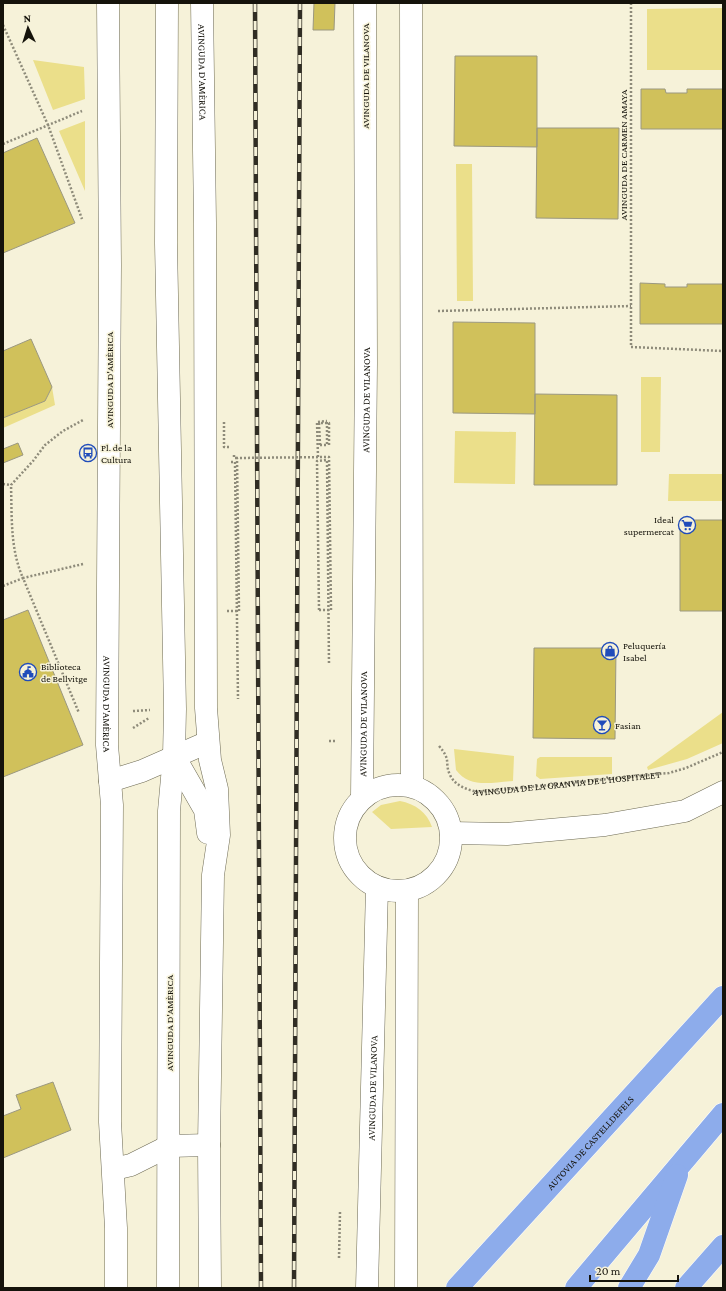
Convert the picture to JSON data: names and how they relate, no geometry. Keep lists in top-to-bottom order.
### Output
{
  "streets": {
    "highway": ["AUTOVIA DE CASTELLDEFELS"],
    "street": ["AVINGUDA D'AMÈRICA", "AVINGUDA DE VILANOVA"],
    "path": ["AVINGUDA DE CARMEN AMAYA", "AVINGUDA DE LA GRANVIA DE L'HOSPITALET"]
  },
  "places": {
    "bus stop": ["Pl. de la Cultura"],
    "supermarket": ["Ideal supermercat"],
    "shop": ["Peluquería Isabel"],
    "public building": ["Biblioteca de Bellvitge"],
    "bar": ["Fasian"]
  },
  "scale_bar": "20 m",
  "north": "top"
}
